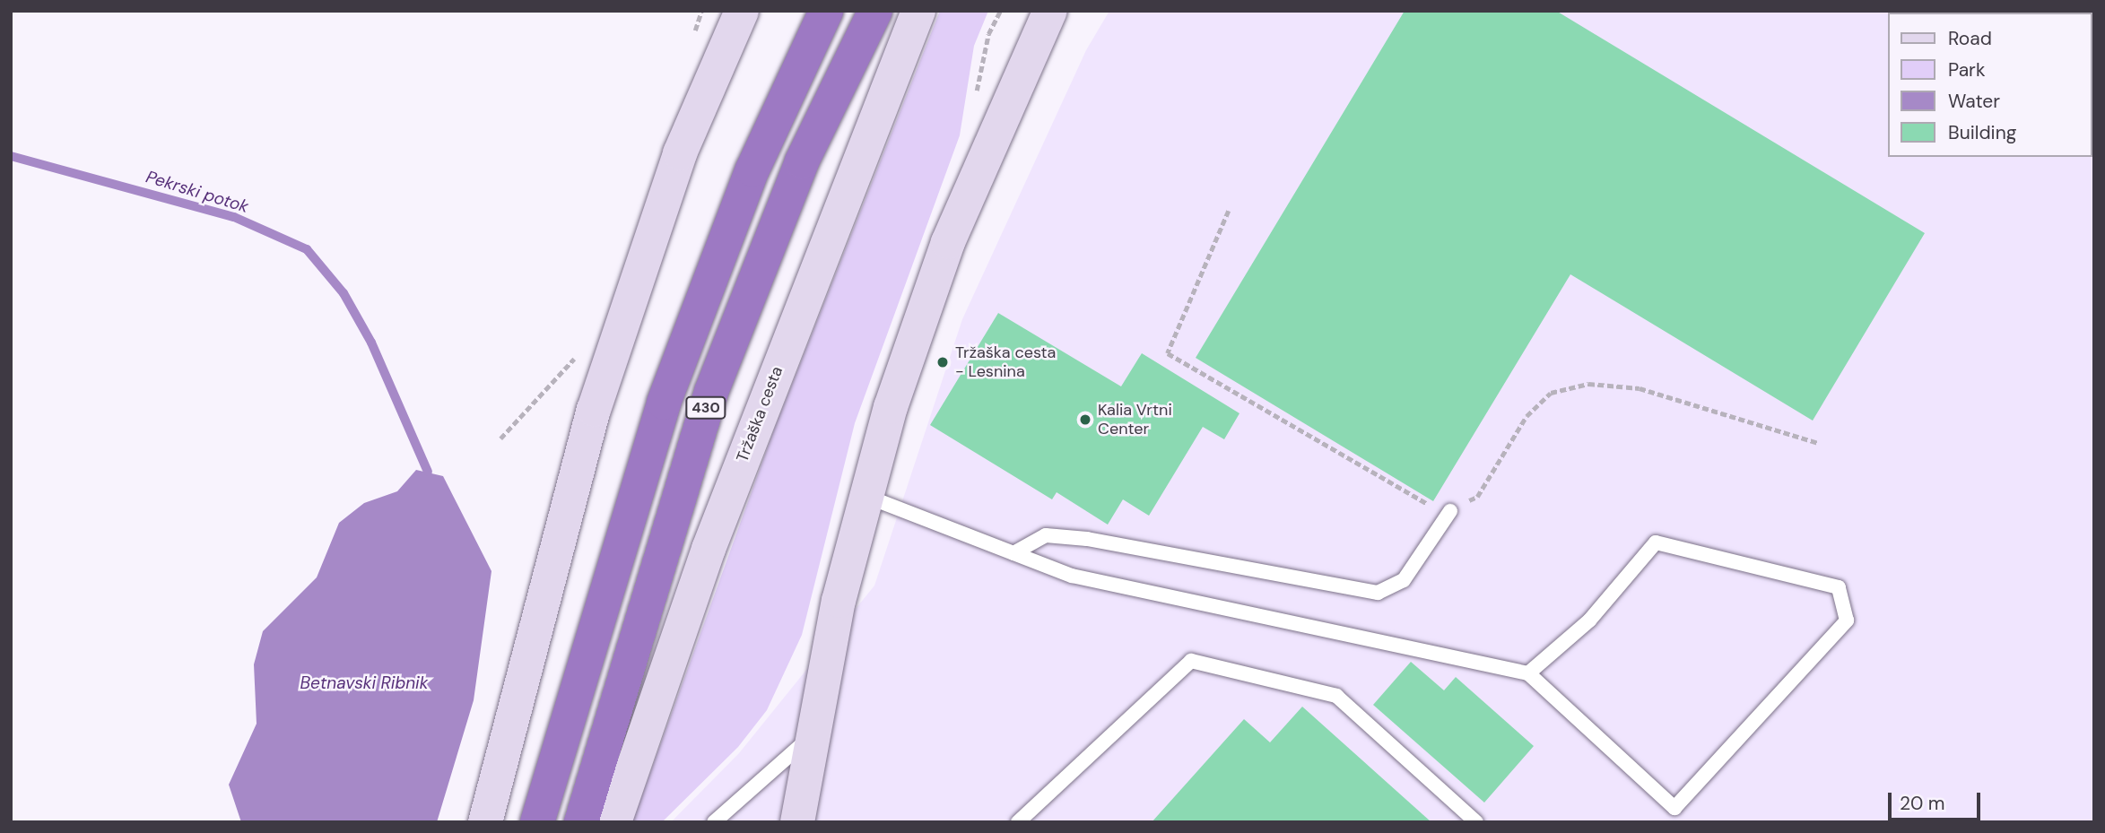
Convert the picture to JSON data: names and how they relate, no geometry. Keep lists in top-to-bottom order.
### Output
{
  "streets": {
    "highway": ["430"],
    "main road": ["Tržaška cesta"]
  },
  "water": ["Pekrski potok", "Betnavski Ribnik"],
  "places": ["Tržaška cesta - Lesnina", "Kalia Vrtni Center"],
  "legend": [
    "Road",
    "Park",
    "Water",
    "Building"
  ],
  "scale_bar": "20 m"
}
